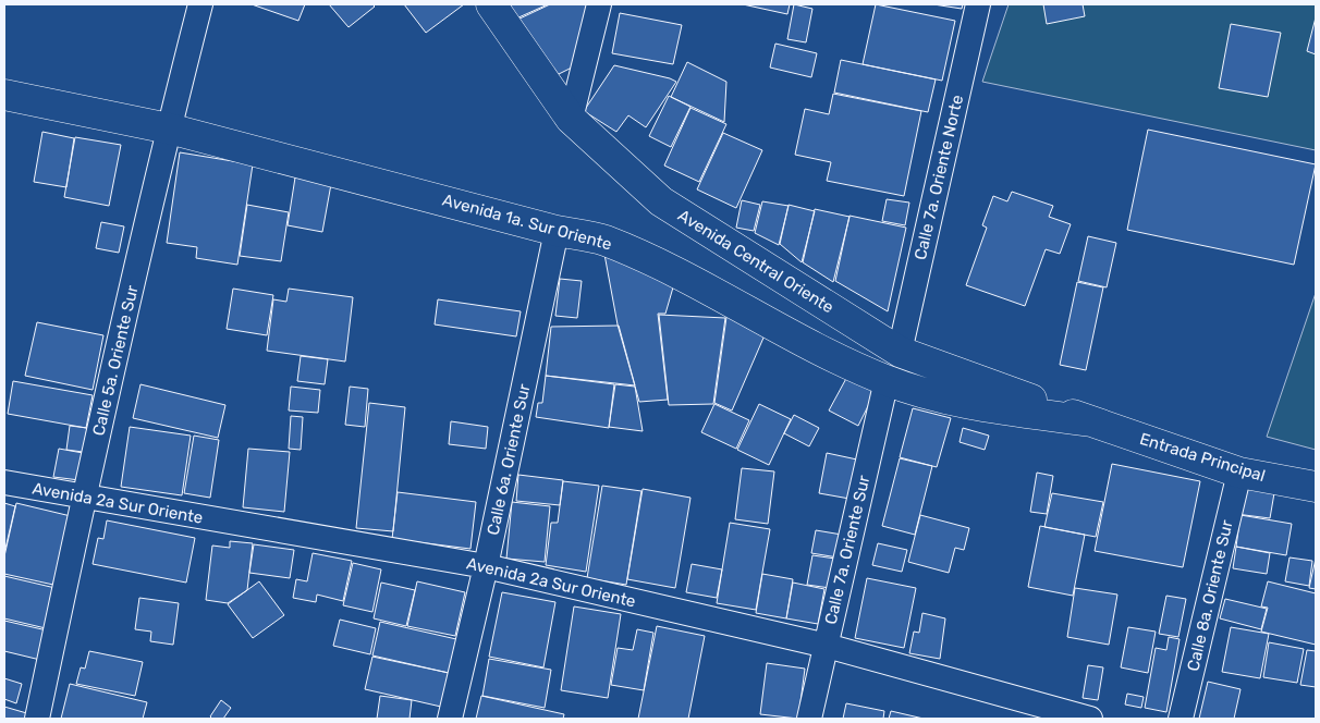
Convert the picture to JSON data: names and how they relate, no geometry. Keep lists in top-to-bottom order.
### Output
{
  "streets": {
    "street": [
      "Calle 7a. Oriente Norte",
      "Avenida 1a. Sur Oriente",
      "Avenida Central Oriente",
      "Calle 5a. Oriente Sur",
      "Entrada Principal",
      "Calle 6a. Oriente Sur",
      "Avenida 2a Sur Oriente",
      "Calle 7a. Oriente Sur",
      "Calle 8a. Oriente Sur"
    ]
  },
  "crossings": [
    ["Calle 7a. Oriente Norte", "Avenida Central Oriente"],
    ["Avenida 1a. Sur Oriente", "Avenida Central Oriente"],
    ["Avenida 1a. Sur Oriente", "Calle 5a. Oriente Sur"],
    ["Avenida 1a. Sur Oriente", "Entrada Principal"],
    ["Avenida 1a. Sur Oriente", "Calle 6a. Oriente Sur"],
    ["Avenida 1a. Sur Oriente", "Calle 7a. Oriente Sur"],
    ["Avenida Central Oriente", "Entrada Principal"],
    ["Calle 5a. Oriente Sur", "Avenida 2a Sur Oriente"],
    ["Entrada Principal", "Calle 8a. Oriente Sur"],
    ["Calle 6a. Oriente Sur", "Avenida 2a Sur Oriente"],
    ["Avenida 2a Sur Oriente", "Calle 7a. Oriente Sur"]
  ]
}
